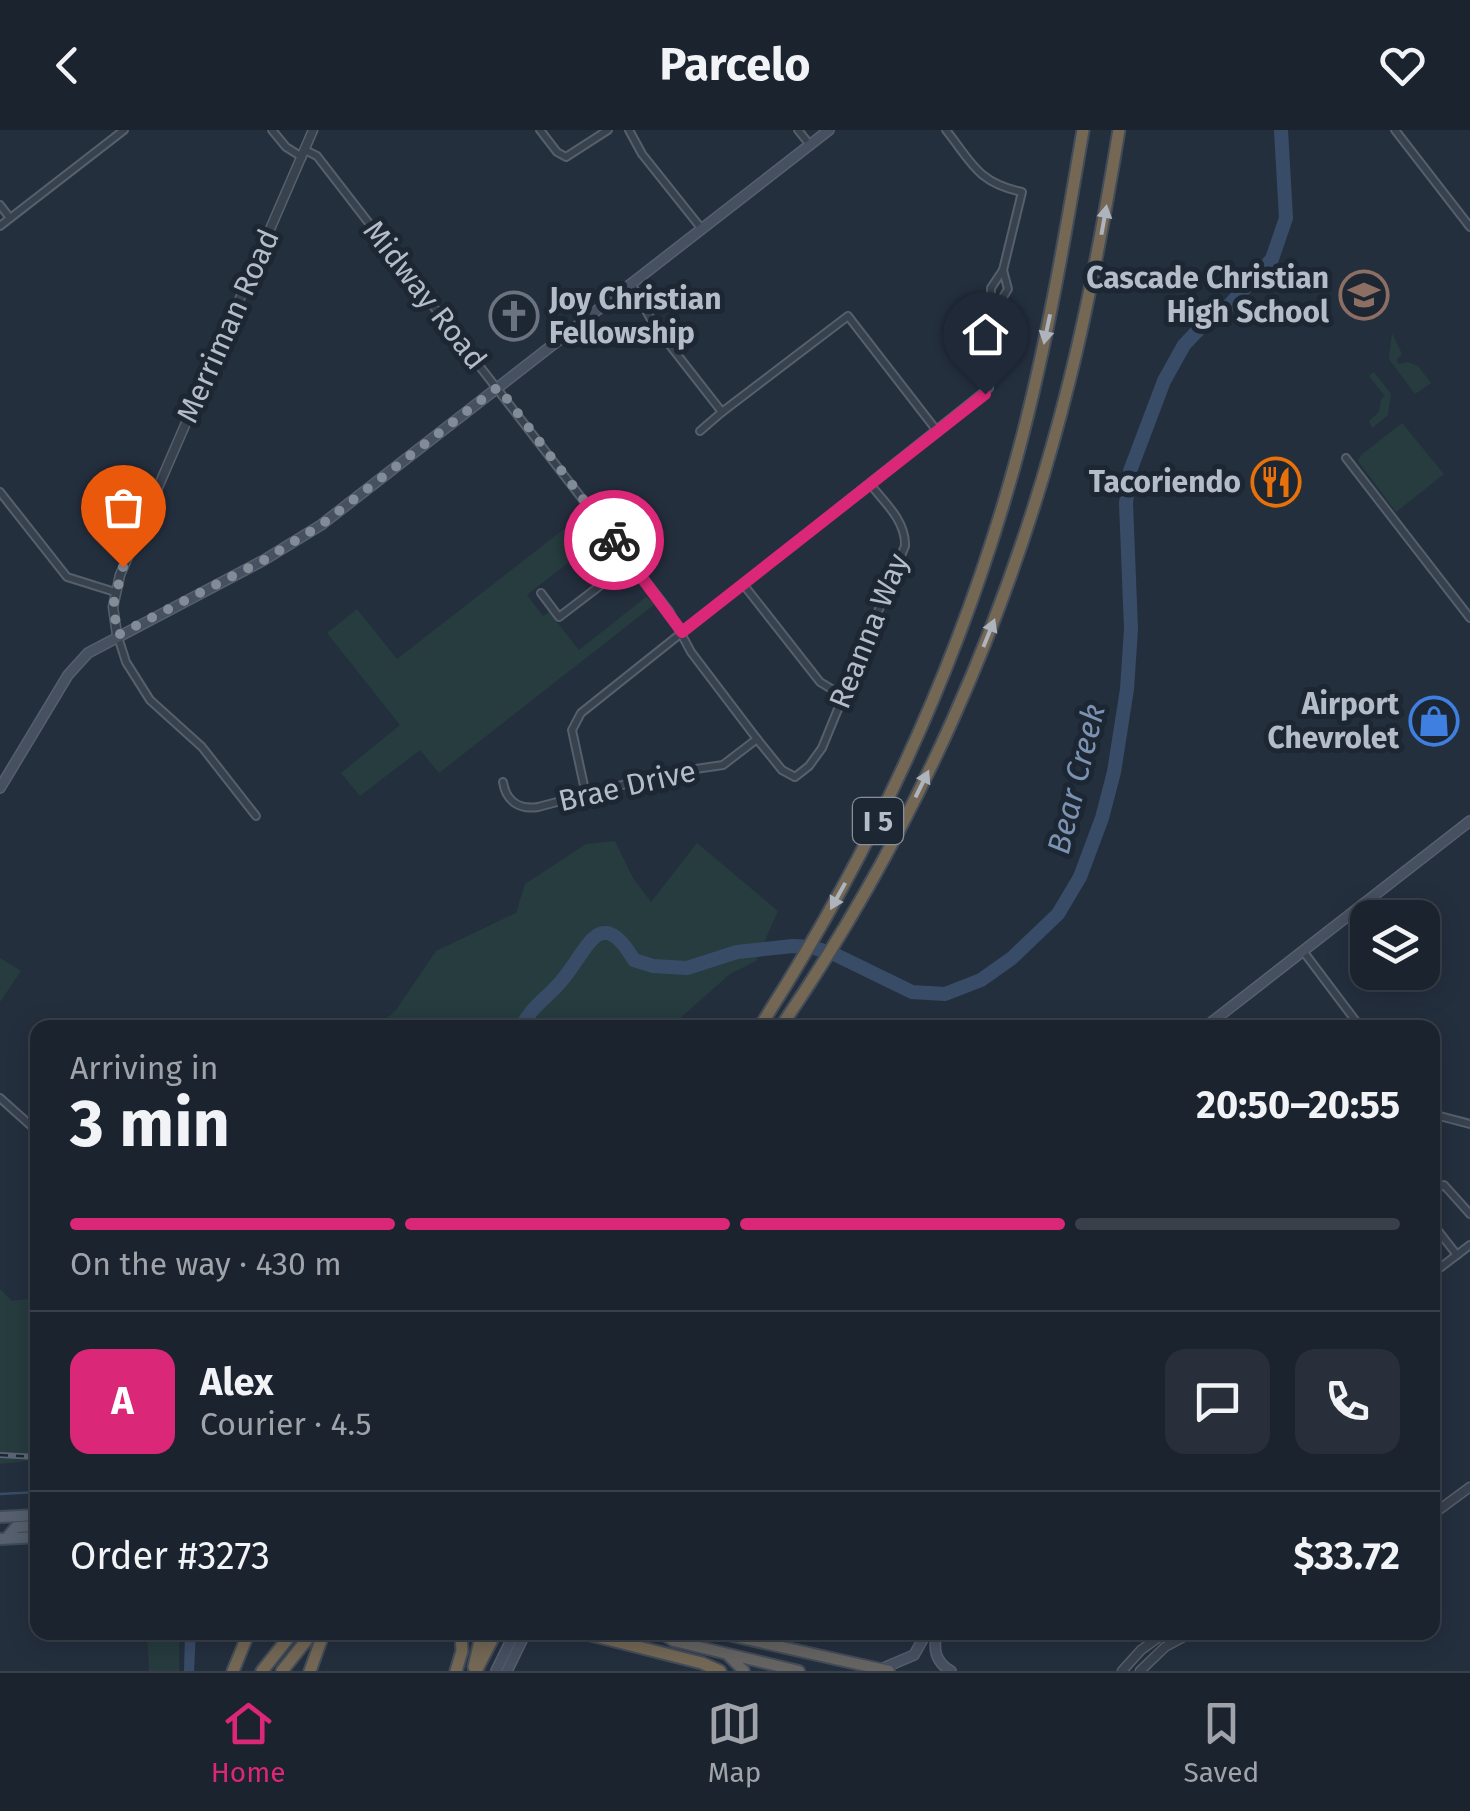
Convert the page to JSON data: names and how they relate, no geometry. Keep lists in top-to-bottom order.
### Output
{
  "streets": {
    "highway": ["I 5"],
    "street": [
      "Midway Road",
      "Merriman Road",
      "Reanna Way",
      "Brae Drive"
    ]
  },
  "crossings": [
    ["Midway Road", "Merriman Road"],
    ["Midway Road", "Reanna Way"],
    ["Midway Road", "Brae Drive"]
  ],
  "water": ["Bear Creek"],
  "places": {
    "school or university": ["Cascade Christian High School"],
    "church": ["Joy Christian Fellowship"],
    "restaurant": ["Tacoriendo"],
    "shop": ["Airport Chevrolet"]
  },
  "page": {
    "header": "Parcelo",
    "heading": ["3 min", "Arriving in", "20:50–20:55"],
    "panel": [
      "Alex",
      "Courier · 4.5",
      "Order #3273",
      "$33.72"
    ],
    "bar": "On the way · 430 m",
    "round": "A",
    "tabs": ["Home", "Map", "Saved"]
  }
}
